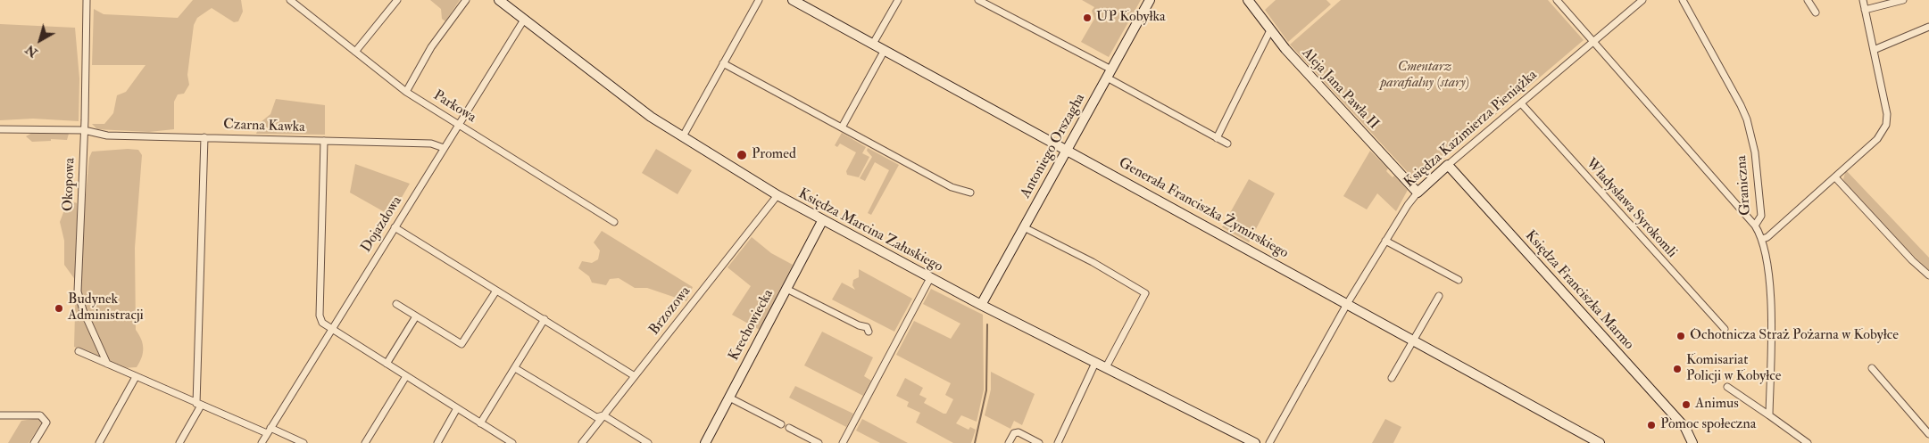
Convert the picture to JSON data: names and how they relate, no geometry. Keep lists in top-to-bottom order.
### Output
{
  "streets": {
    "street": [
      "Aleja Jana Pawła II",
      "Parkowa",
      "Czarna Kawka",
      "Księdza Kazimierza Pieniążka",
      "Antoniego Orszagha",
      "Okopowa",
      "Graniczna",
      "Generała Franciszka Żymirskiego",
      "Władysława Syrokomli",
      "Dojazdowa",
      "Księdza Marcina Załuskiego",
      "Księdza Franciszka Marmo",
      "Brzozowa",
      "Krechowiecka"
    ]
  },
  "crossings": [
    ["Aleja Jana Pawła II", "Księdza Kazimierza Pieniążka"],
    ["Parkowa", "Dojazdowa"],
    ["Czarna Kawka", "Okopowa"],
    ["Czarna Kawka", "Dojazdowa"],
    ["Księdza Kazimierza Pieniążka", "Generała Franciszka Żymirskiego"],
    ["Księdza Kazimierza Pieniążka", "Władysława Syrokomli"],
    ["Księdza Kazimierza Pieniążka", "Księdza Franciszka Marmo"],
    ["Antoniego Orszagha", "Generała Franciszka Żymirskiego"],
    ["Antoniego Orszagha", "Księdza Marcina Załuskiego"],
    ["Dojazdowa", "Księdza Marcina Załuskiego"],
    ["Księdza Marcina Załuskiego", "Brzozowa"],
    ["Księdza Marcina Załuskiego", "Krechowiecka"]
  ],
  "parks": ["Cmentarz parafialny (stary)"],
  "places": [
    "UP Kobyłka",
    "Promed",
    "Budynek Administracji",
    "Ochotnicza Straż Pożarna w Kobyłce",
    "Komisariat Policji w Kobyłce",
    "Animus",
    "Pomoc społeczna"
  ],
  "north": "bottom left"
}
